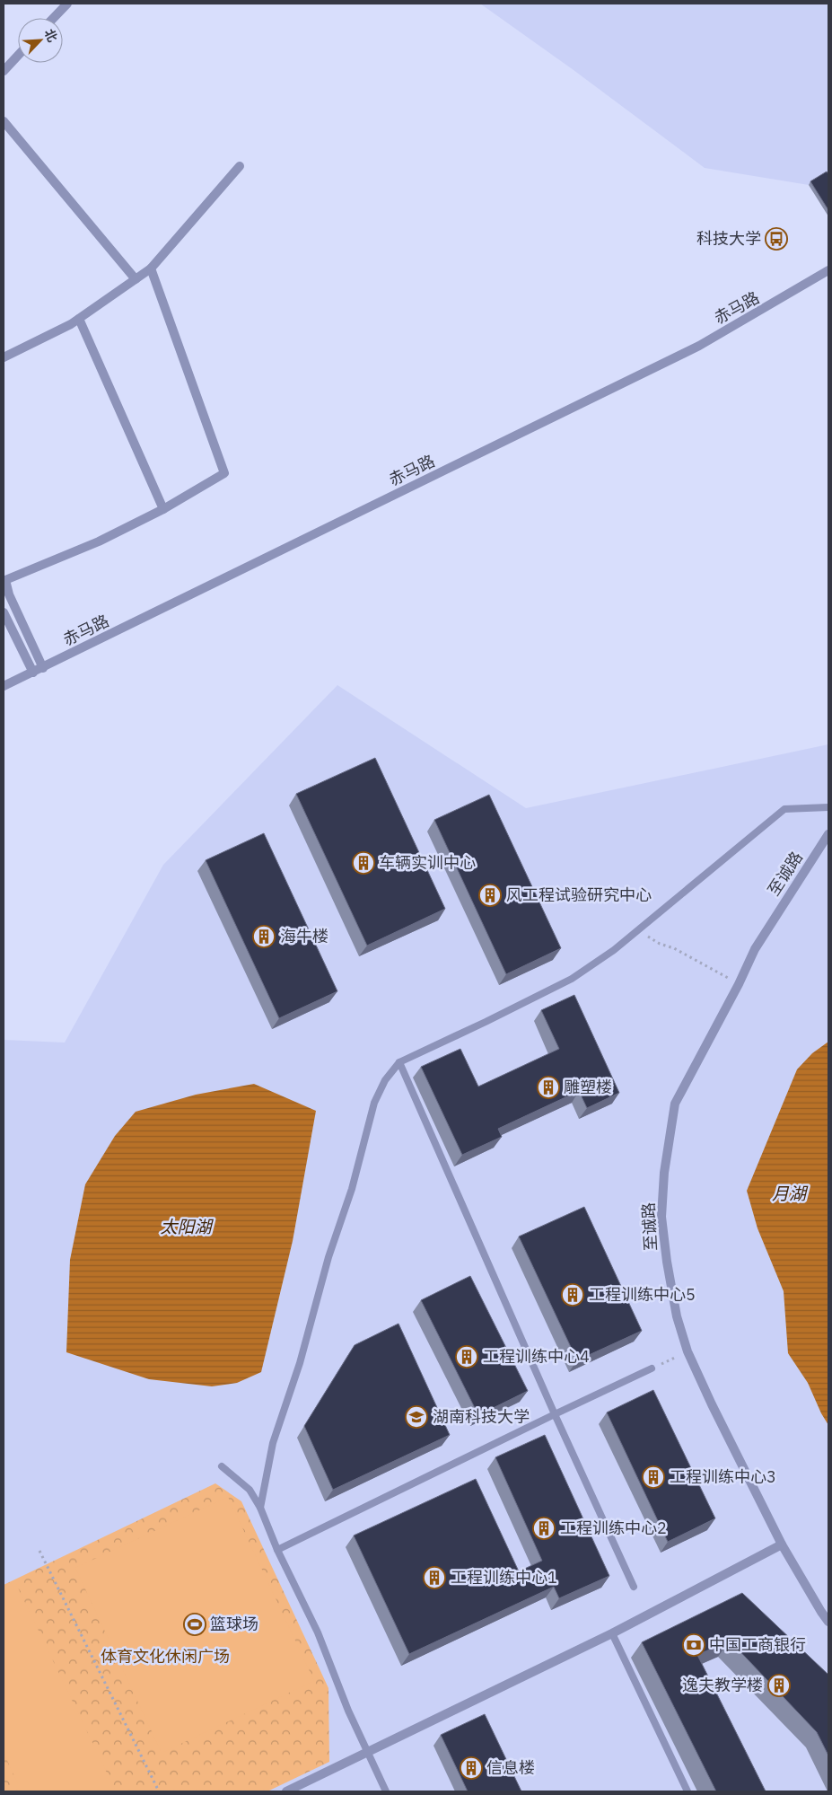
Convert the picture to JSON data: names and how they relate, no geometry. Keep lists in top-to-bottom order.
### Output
{
  "streets": {
    "street": ["赤马路", "至诚路"]
  },
  "water": ["月湖", "太阳湖"],
  "parks": ["体育文化休闲广场"],
  "places": {
    "bus stop": ["科技大学"],
    "building": [
      "车辆实训中心",
      "风工程试验研究中心",
      "海牛楼",
      "雕塑楼",
      "工程训练中心5",
      "工程训练中心4",
      "工程训练中心3",
      "工程训练中心2",
      "工程训练中心1",
      "逸夫教学楼",
      "信息楼"
    ],
    "school or university": ["湖南科技大学"],
    "sports": ["篮球场"],
    "bank": ["中国工商银行"]
  },
  "north": "top right"
}
